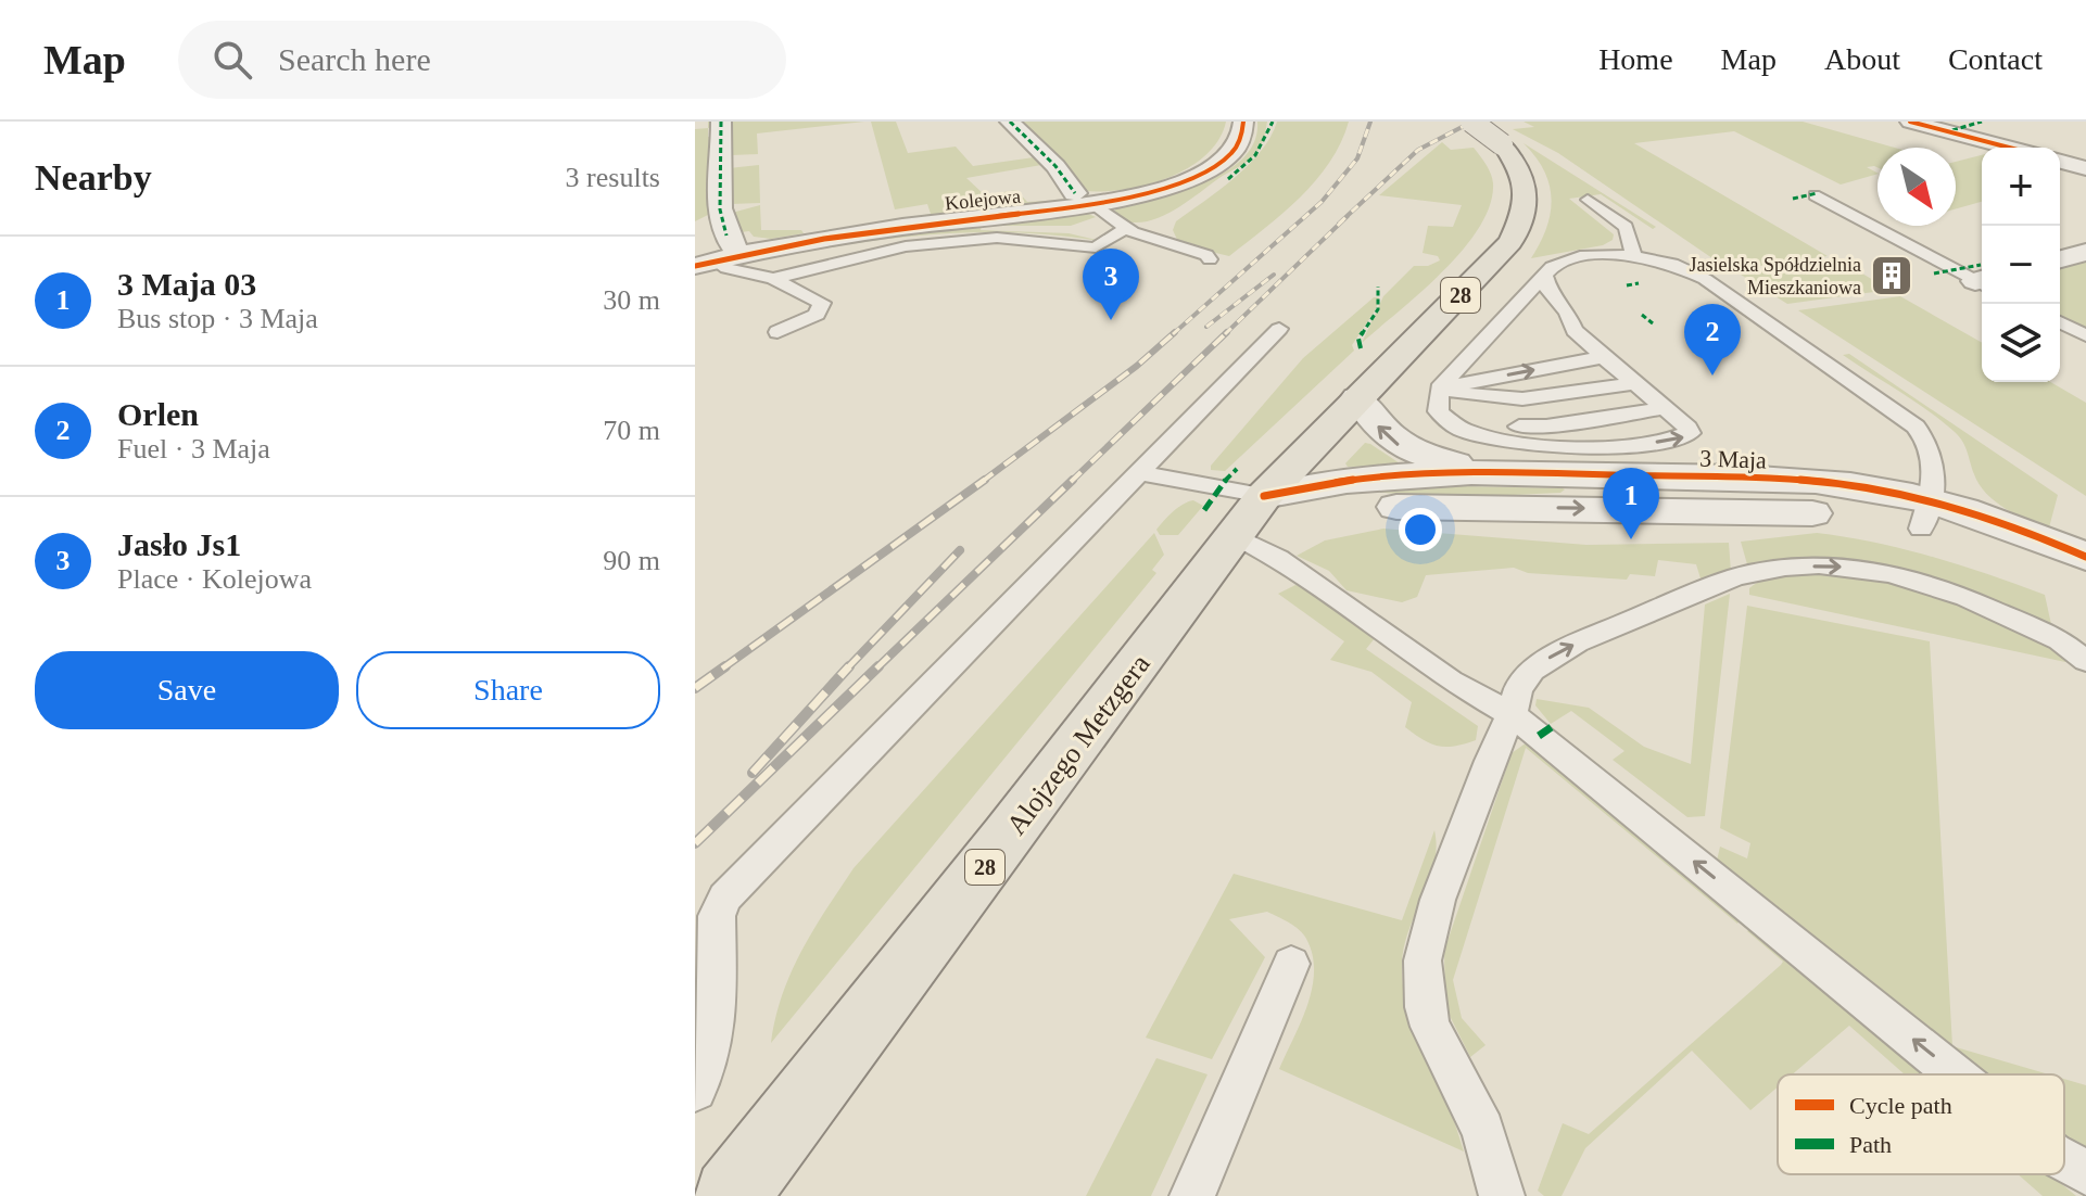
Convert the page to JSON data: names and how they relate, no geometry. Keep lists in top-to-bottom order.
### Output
{
  "streets": {
    "main road": ["28", "Alojzego Metzgera"],
    "street": ["Kolejowa", "3 Maja"]
  },
  "crossings": [
    ["28", "3 Maja"],
    ["28", "Alojzego Metzgera"],
    ["3 Maja", "Alojzego Metzgera"]
  ],
  "places": {
    "building": ["Jasielska Spółdzielnia Mieszkaniowa"]
  },
  "legend": ["Cycle path", "Path"],
  "north": "bottom right",
  "page": {
    "header": "Map",
    "search": "Search here",
    "nav": [
      "Home",
      "Map",
      "About",
      "Contact"
    ],
    "heading": ["Nearby", "3 results"],
    "map_buttons": ["+", "−"],
    "list": [
      {
        "mark": "1",
        "name": "3 Maja 03",
        "note": "Bus stop · 3 Maja",
        "value": "30 m"
      },
      {
        "mark": "2",
        "name": "Orlen",
        "note": "Fuel · 3 Maja",
        "value": "70 m"
      },
      {
        "mark": "3",
        "name": "Jasło Js1",
        "note": "Place · Kolejowa",
        "value": "90 m"
      }
    ],
    "pins": ["3", "2", "1"],
    "buttons": ["Save", "Share"]
  }
}
